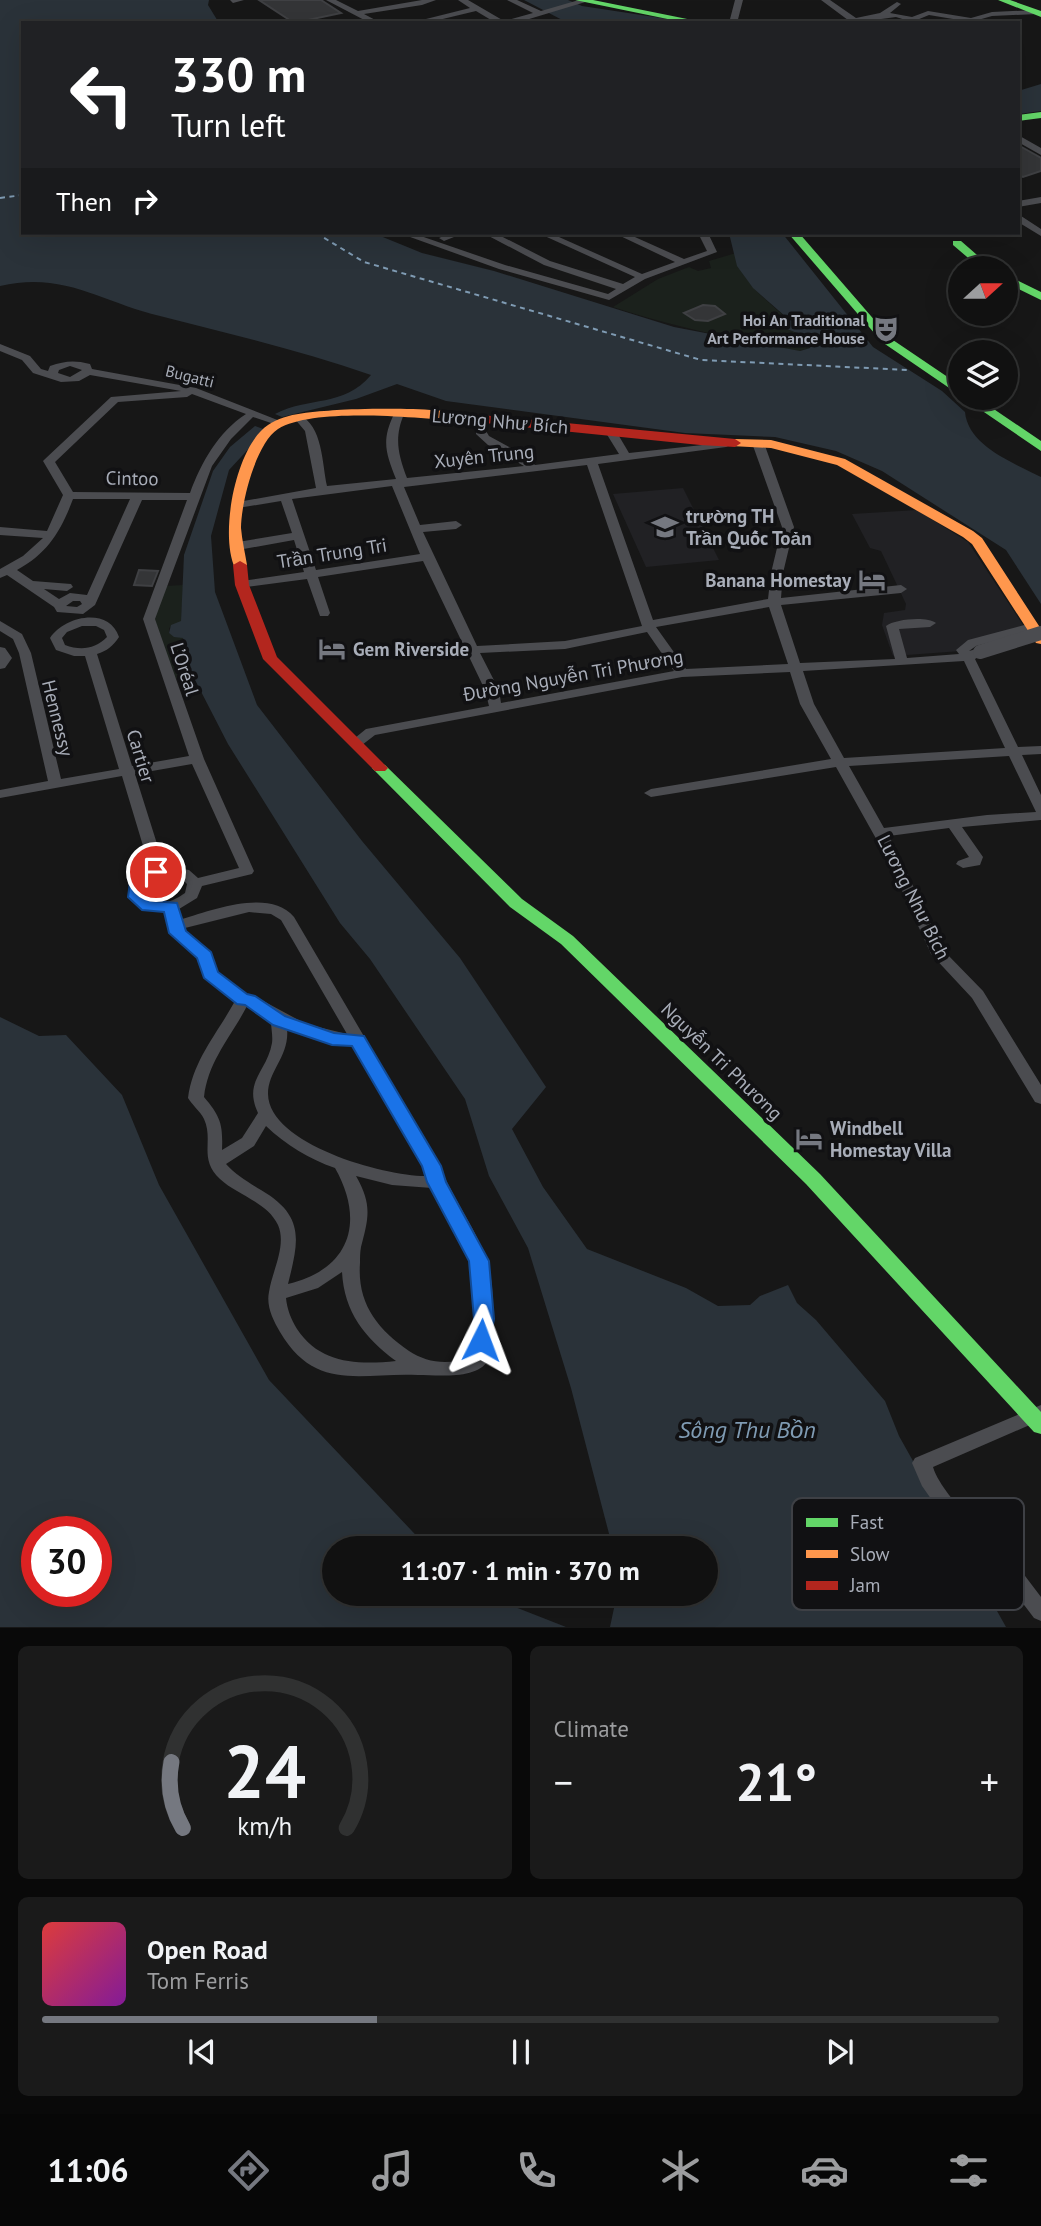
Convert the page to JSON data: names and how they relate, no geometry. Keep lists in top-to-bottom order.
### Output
{
  "streets": {
    "street": [
      "Bugatti",
      "Lương Như Bích",
      "Xuyên Trung",
      "Cintoo",
      "Trần Trung Tri",
      "L’Oréal",
      "Đường Nguyễn Tri Phương",
      "Hennessy",
      "Cartier",
      "Nguyễn Tri Phương"
    ]
  },
  "crossings": [
    ["Bugatti", "Lương Như Bích"],
    ["Lương Như Bích", "Xuyên Trung"],
    ["Lương Như Bích", "Đường Nguyễn Tri Phương"],
    ["Cintoo", "L’Oréal"],
    ["L’Oréal", "Cartier"],
    ["Đường Nguyễn Tri Phương", "Nguyễn Tri Phương"]
  ],
  "water": ["Sông Thu Bồn"],
  "places": {
    "theatre": ["Hoi An Traditional Art Performance House"],
    "school or university": ["trường TH Trần Quốc Toản"],
    "hotel": ["Banana Homestay", "Gem Riverside", "Windbell Homestay Villa"]
  },
  "legend": ["Fast", "Slow", "Jam"],
  "north": "right",
  "page": {
    "turn": ["330 m", "Turn left"],
    "then": "Then",
    "limit": "30",
    "trip": "11:07 · 1 min · 370 m",
    "tile": "Climate",
    "heat": ["−", "21°", "+"],
    "song": ["Open Road", "Tom Ferris"],
    "tabs": "11:06",
    "gauge": ["24", "km/h"]
  }
}
